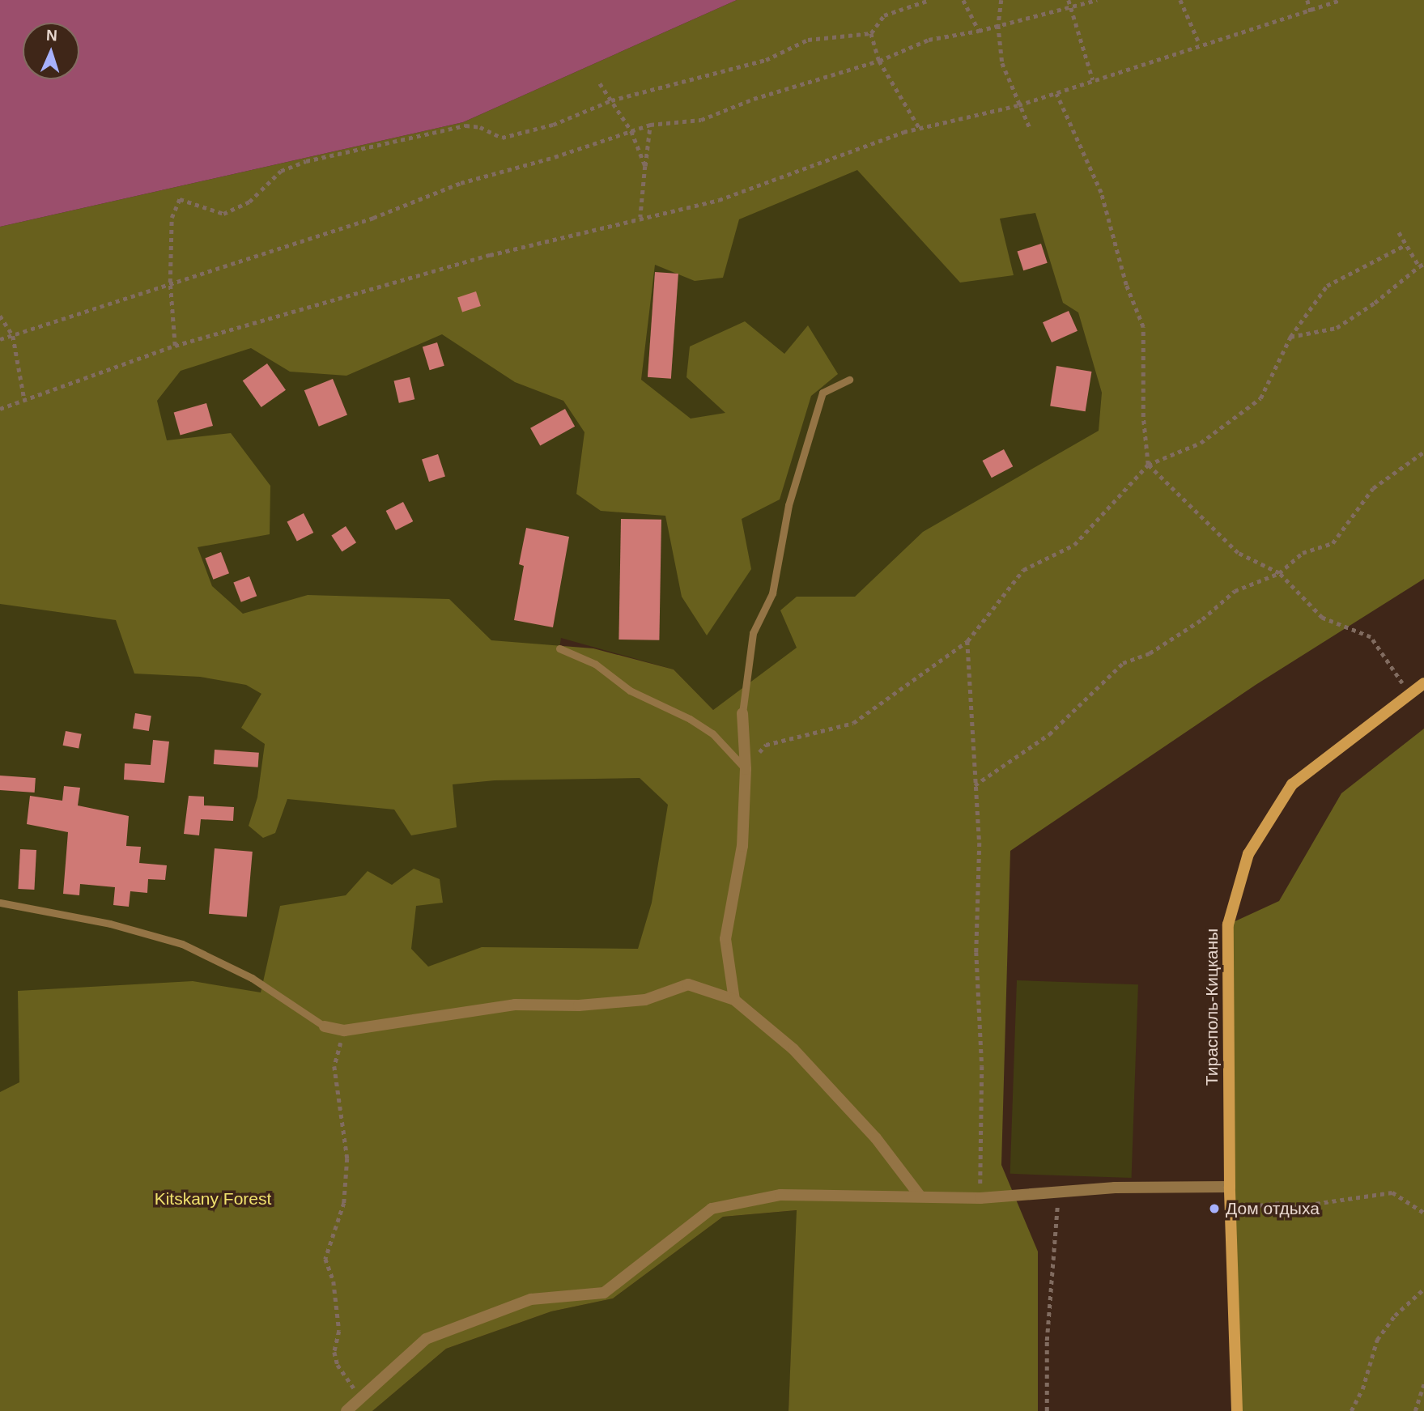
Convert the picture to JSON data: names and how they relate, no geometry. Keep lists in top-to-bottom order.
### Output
{
  "streets": {
    "street": ["Тирасполь-Кицканы"]
  },
  "parks": ["Kitskany Forest"],
  "places": ["Дом отдыха"],
  "north": "top"
}
